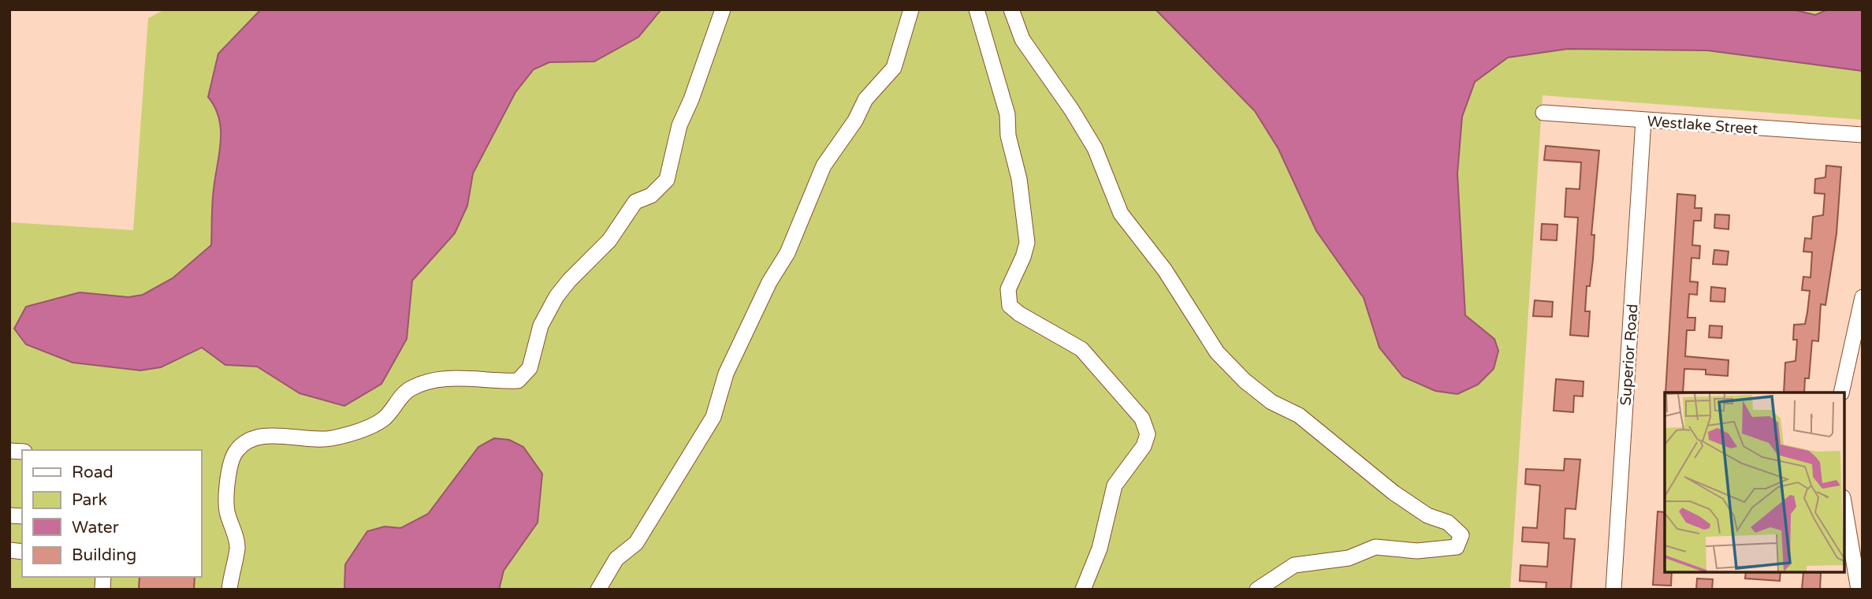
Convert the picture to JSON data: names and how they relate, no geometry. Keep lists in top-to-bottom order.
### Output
{
  "streets": {
    "street": ["Westlake Street", "Superior Road"]
  },
  "crossings": [
    ["Westlake Street", "Superior Road"]
  ],
  "legend": [
    "Road",
    "Park",
    "Water",
    "Building"
  ]
}
